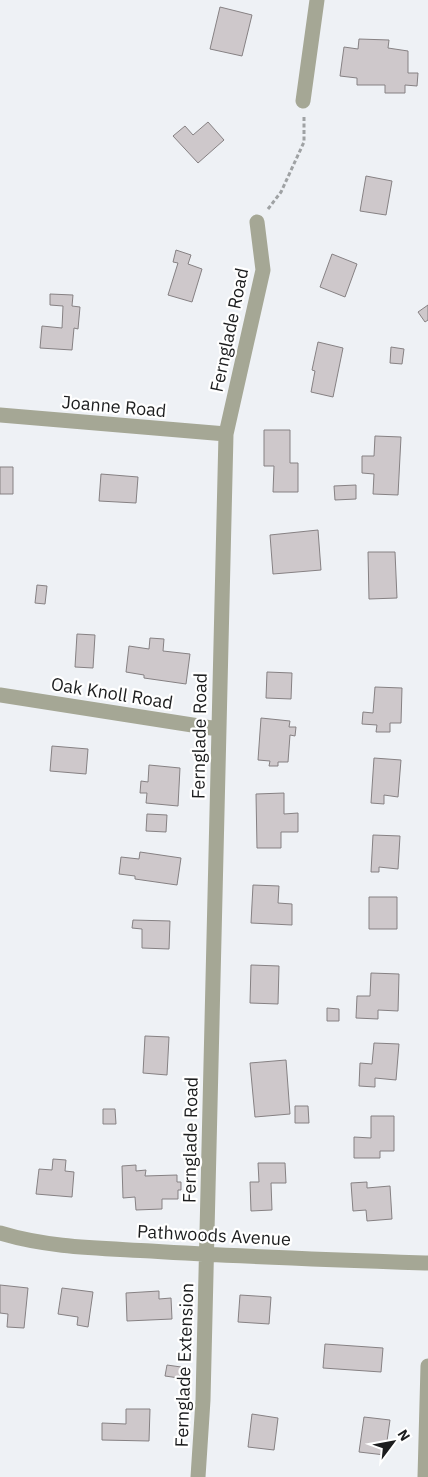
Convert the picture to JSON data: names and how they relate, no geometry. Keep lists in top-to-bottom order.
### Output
{
  "streets": {
    "street": [
      "Fernglade Road",
      "Joanne Road",
      "Oak Knoll Road",
      "Pathwoods Avenue",
      "Fernglade Extension"
    ]
  },
  "crossings": [
    ["Fernglade Road", "Joanne Road"],
    ["Fernglade Road", "Oak Knoll Road"],
    ["Fernglade Road", "Pathwoods Avenue"],
    ["Fernglade Road", "Fernglade Extension"],
    ["Pathwoods Avenue", "Fernglade Extension"]
  ],
  "north": "top right"
}
